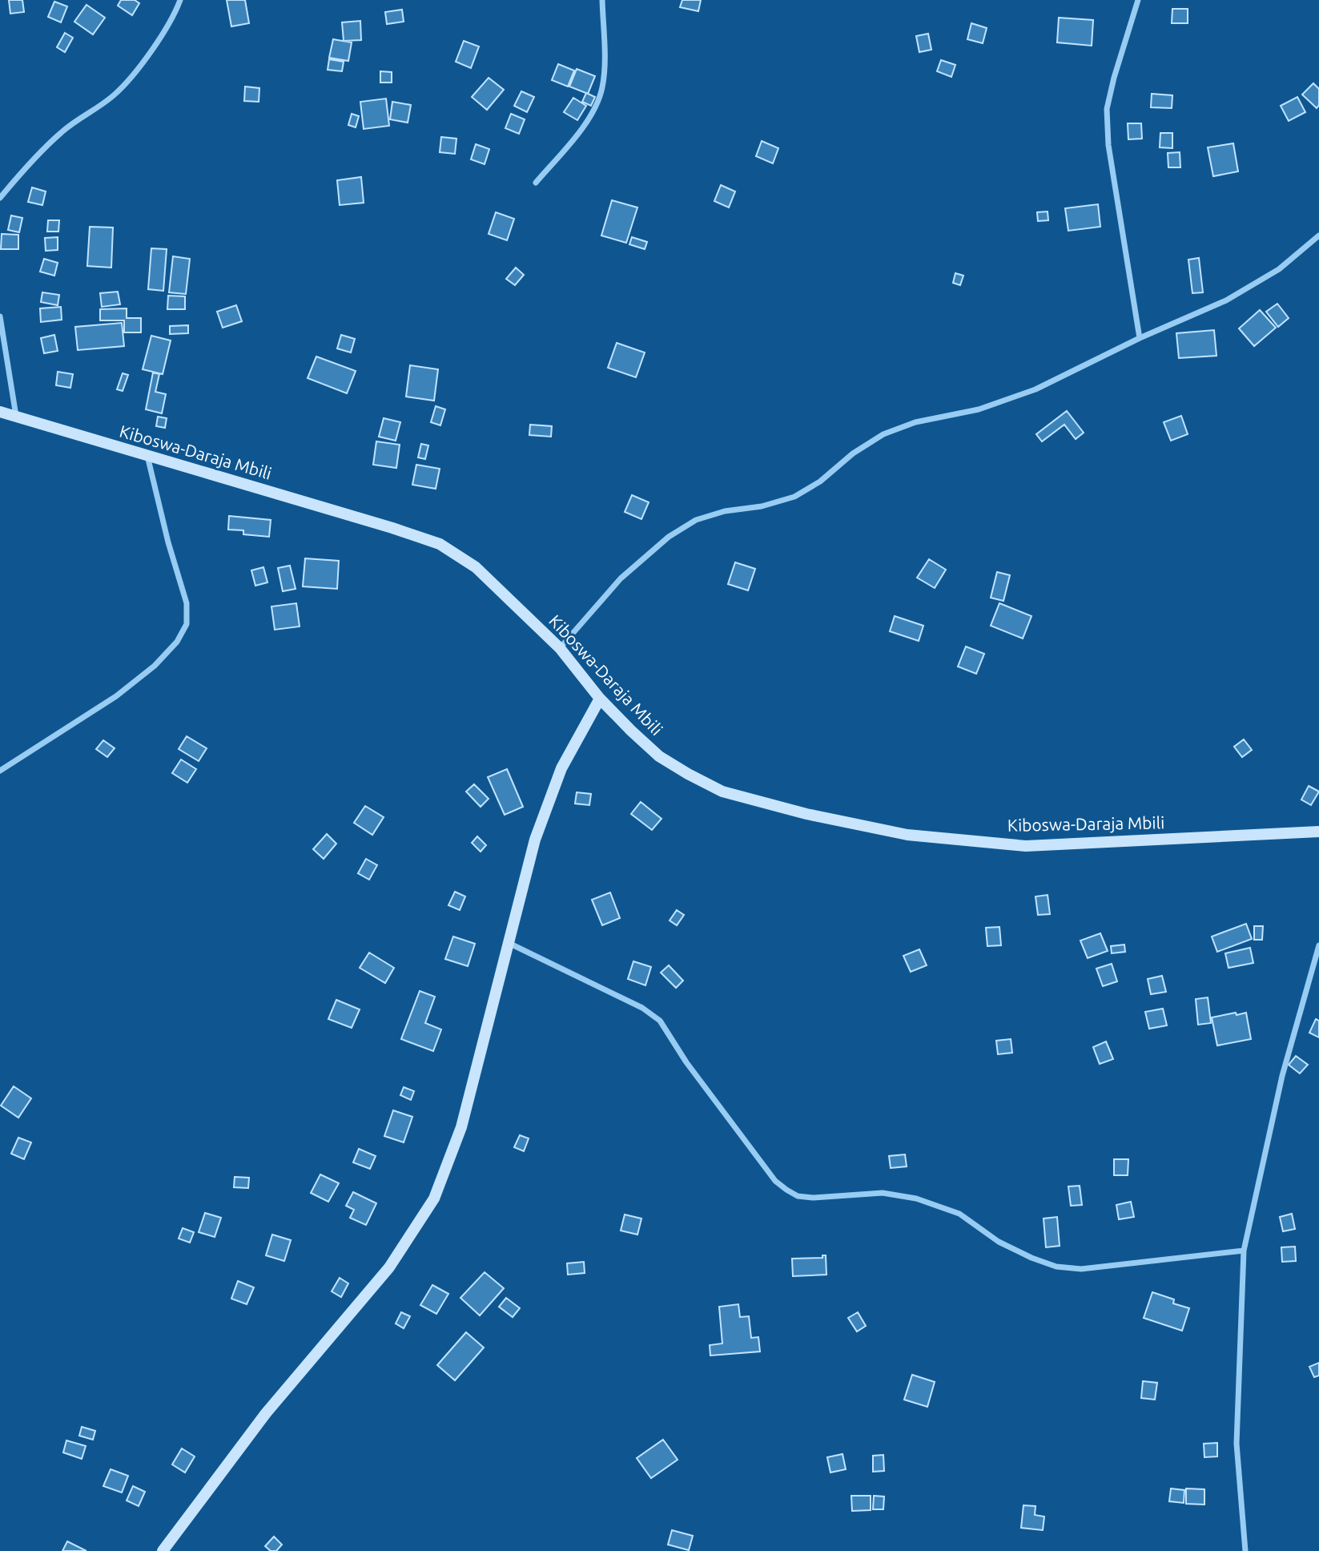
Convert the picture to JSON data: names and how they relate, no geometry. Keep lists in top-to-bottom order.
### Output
{
  "streets": {
    "main road": ["Kiboswa-Daraja Mbili"]
  }
}
